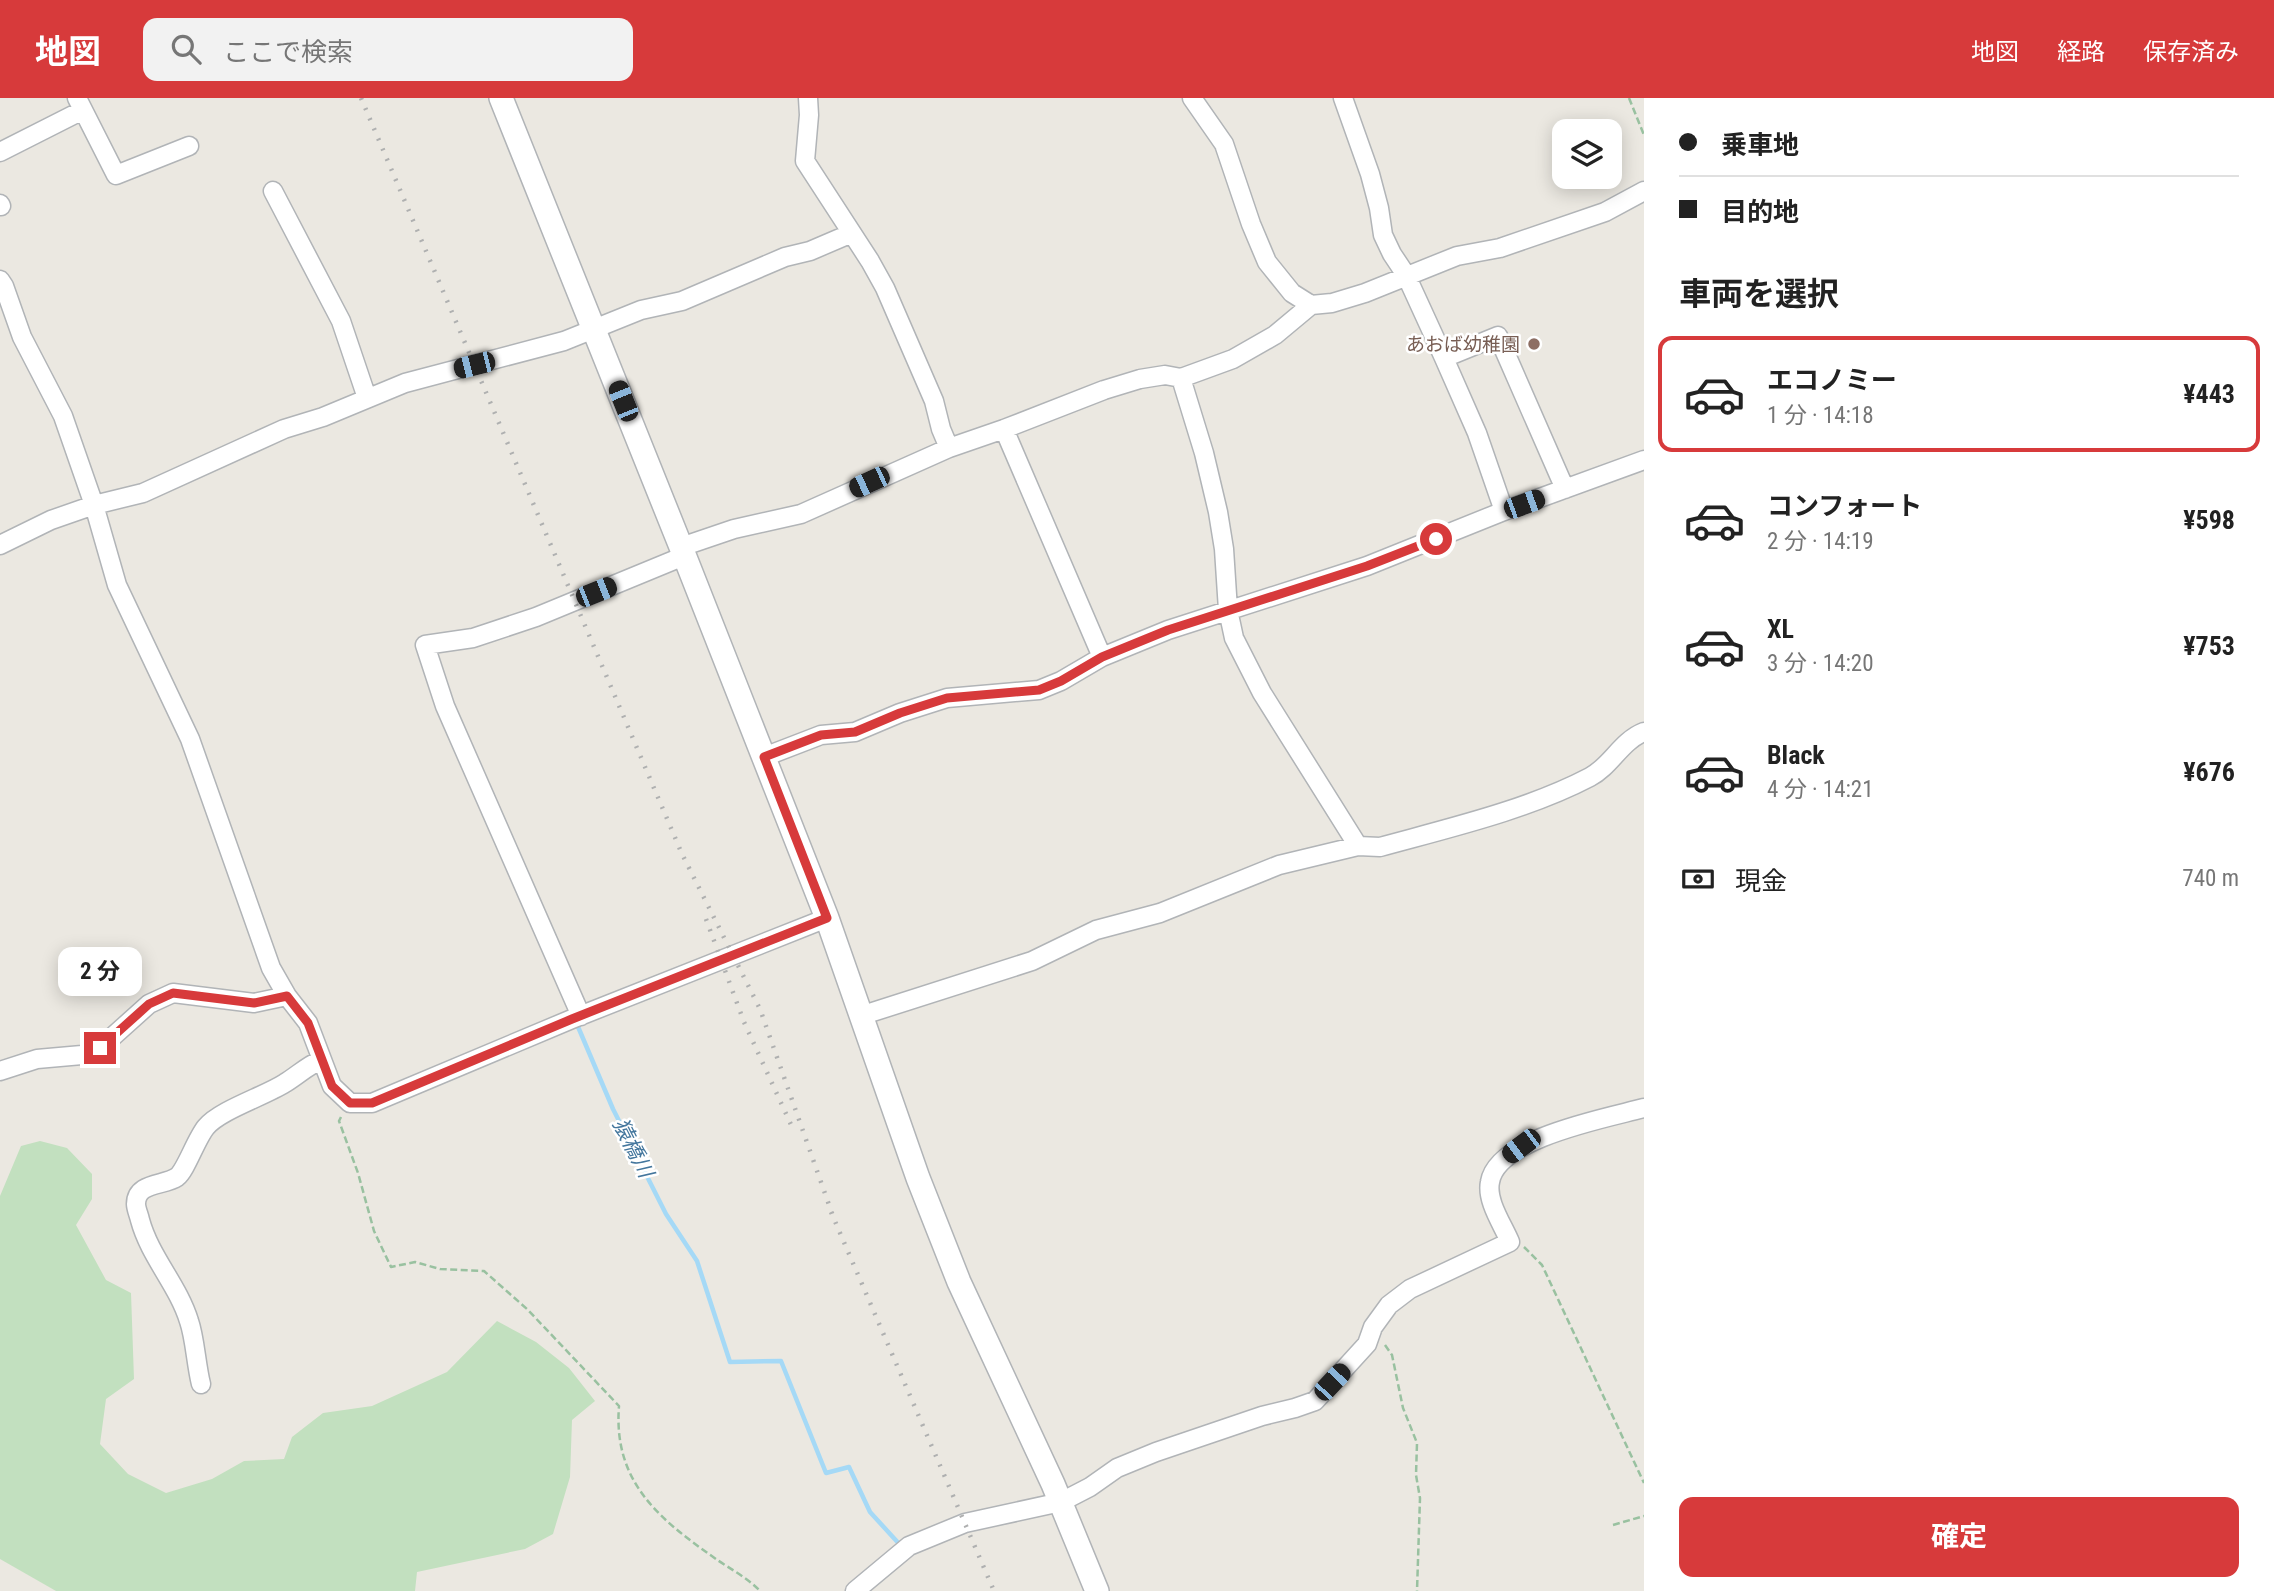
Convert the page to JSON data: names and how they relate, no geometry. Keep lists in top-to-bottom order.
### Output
{
  "water": ["猿橋川"],
  "places": ["あおば幼稚園"],
  "page": {
    "header": "地図",
    "search": "ここで検索",
    "nav": ["地図", "経路", "保存済み"],
    "banner": ["乗車地", "目的地"],
    "heading": "車両を選択",
    "list": [
      {
        "name": "エコノミー",
        "note": "1 分 · 14:18",
        "value": "¥443"
      },
      {
        "name": "コンフォート",
        "note": "2 分 · 14:19",
        "value": "¥598"
      },
      {
        "name": "XL",
        "note": "3 分 · 14:20",
        "value": "¥753"
      },
      {
        "name": "Black",
        "note": "4 分 · 14:21",
        "value": "¥676"
      }
    ],
    "pay": ["現金", "740 m"],
    "bubble": "2 分",
    "buttons": "確定"
  }
}
